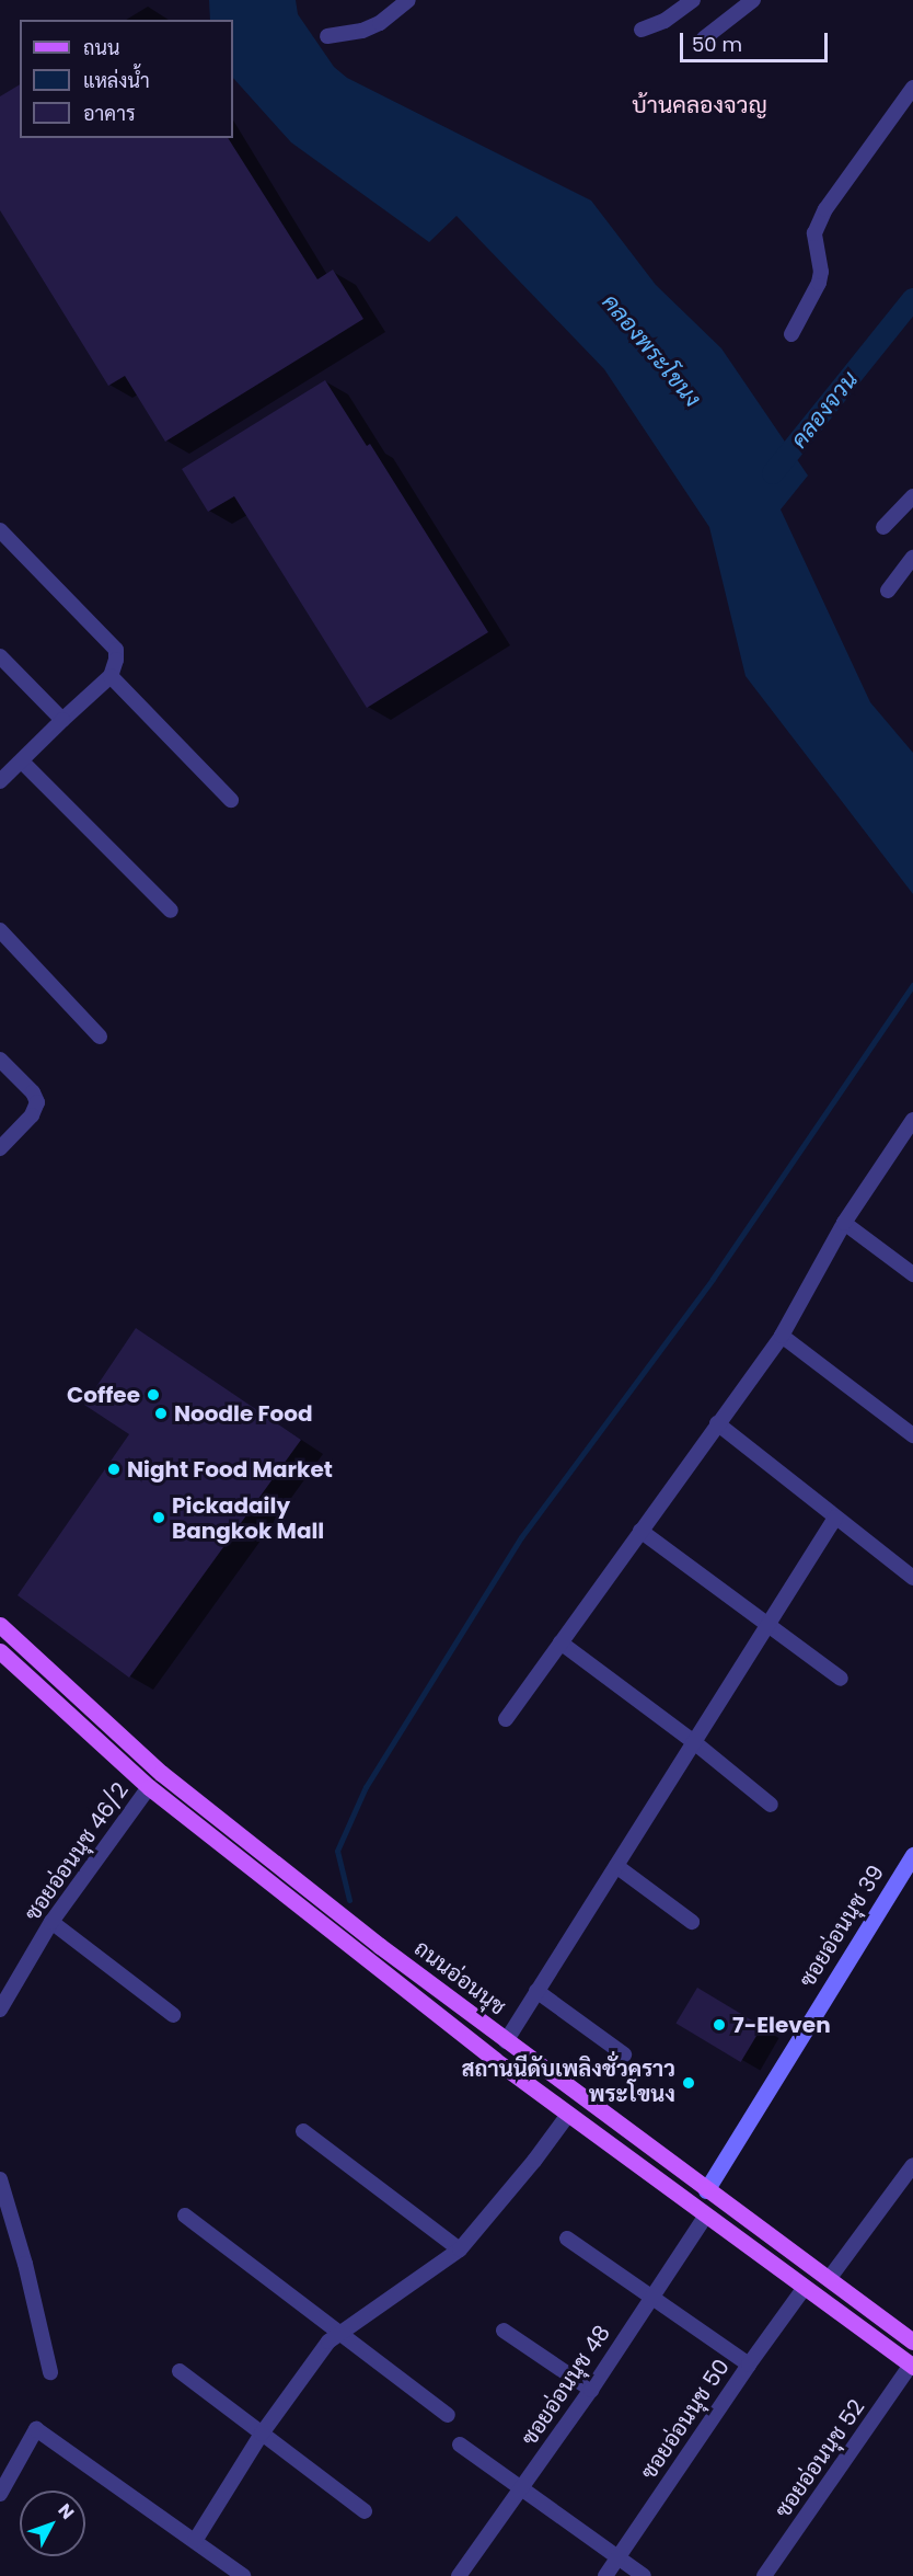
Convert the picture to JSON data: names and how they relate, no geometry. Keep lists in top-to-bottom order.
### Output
{
  "streets": {
    "main road": ["ถนนอ่อนนุช"],
    "street": [
      "ซอยอ่อนนุช 46/2",
      "ซอยอ่อนนุช 39",
      "ซอยอ่อนนุช 48",
      "ซอยอ่อนนุช 50",
      "ซอยอ่อนนุช 52"
    ]
  },
  "crossings": [
    ["ซอยอ่อนนุช 46/2", "ถนนอ่อนนุช"],
    ["ซอยอ่อนนุช 39", "ถนนอ่อนนุช"],
    ["ถนนอ่อนนุช", "ซอยอ่อนนุช 48"],
    ["ถนนอ่อนนุช", "ซอยอ่อนนุช 50"],
    ["ถนนอ่อนนุช", "ซอยอ่อนนุช 52"]
  ],
  "districts": ["บ้านคลองจวญ"],
  "water": ["คลองพระโขนง", "คลองจวน"],
  "places": [
    "Coffee",
    "Noodle Food",
    "Night Food Market",
    "Pickadaily Bangkok Mall",
    "7-Eleven",
    "สถานนีดับเพลิงชั่วคราว พระโขนง"
  ],
  "legend": ["ถนน", "แหล่งน้ำ", "อาคาร"],
  "scale_bar": "50 m",
  "north": "top right"
}
